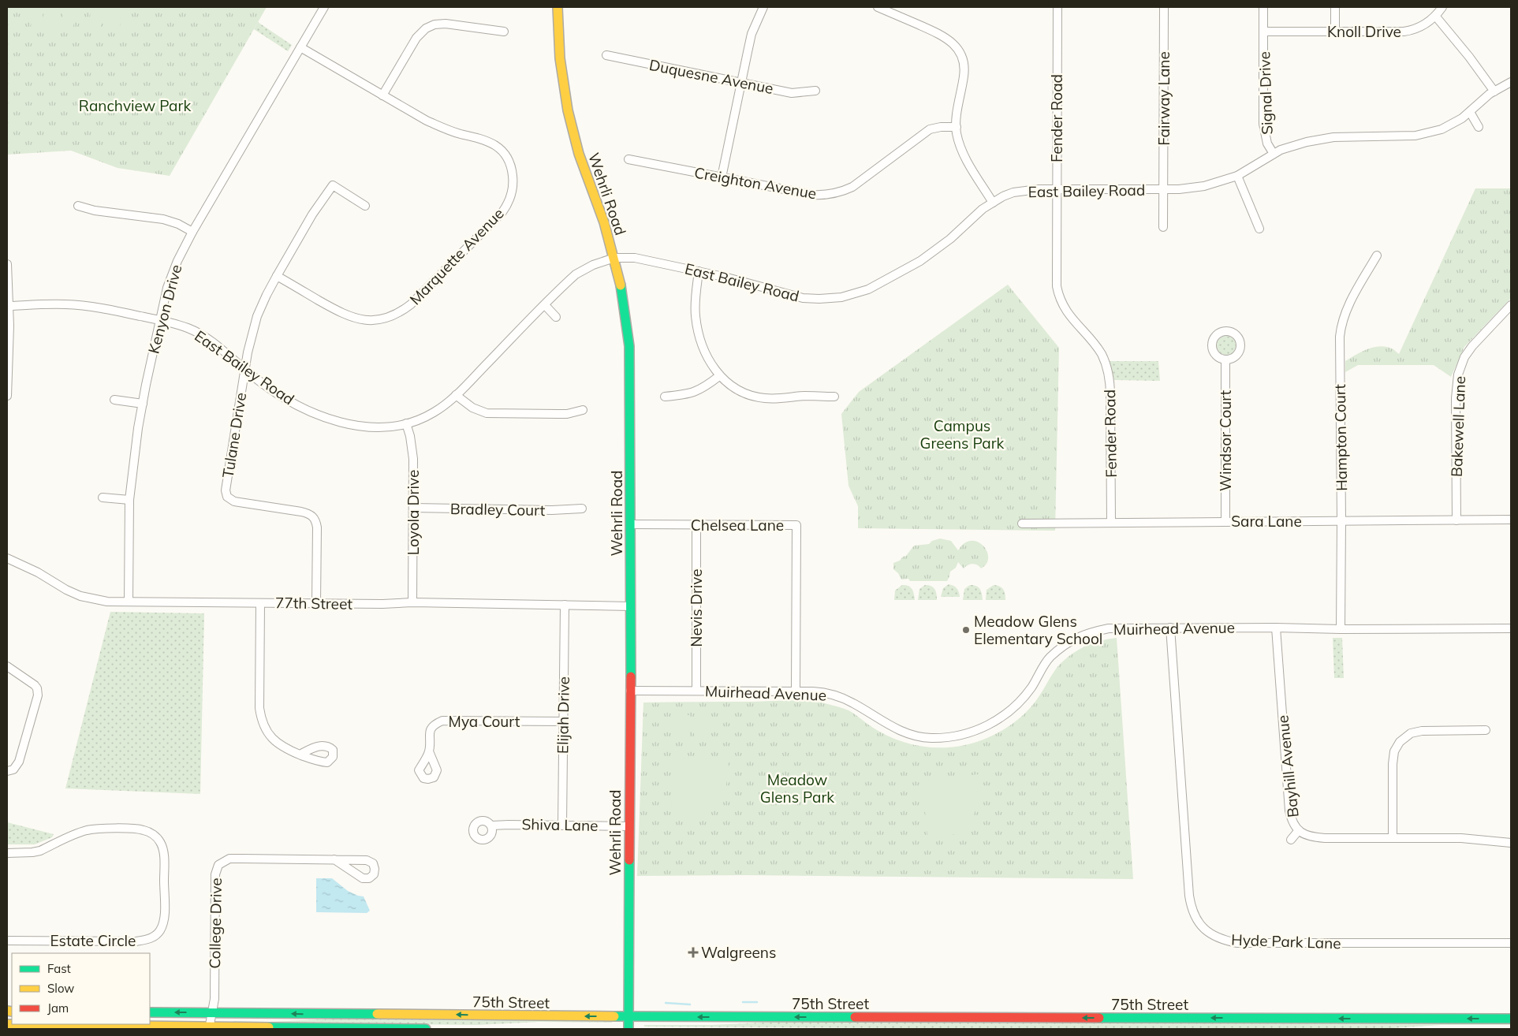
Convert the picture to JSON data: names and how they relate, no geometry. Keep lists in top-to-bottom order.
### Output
{
  "streets": {
    "main road": ["Wehrli Road", "75th Street"],
    "street": [
      "Knoll Drive",
      "Duquesne Avenue",
      "Signal Drive",
      "Fairway Lane",
      "Fender Road",
      "Creighton Avenue",
      "East Bailey Road",
      "Marquette Avenue",
      "Kenyon Drive",
      "Bakewell Lane",
      "Tulane Drive",
      "Hampton Court",
      "Windsor Court",
      "Bradley Court",
      "Loyola Drive",
      "Sara Lane",
      "Chelsea Lane",
      "77th Street",
      "Nevis Drive",
      "Muirhead Avenue",
      "Elijah Drive",
      "Mya Court",
      "Bayhill Avenue",
      "Shiva Lane",
      "College Drive",
      "Estate Circle",
      "Hyde Park Lane"
    ]
  },
  "crossings": [
    ["Knoll Drive", "Signal Drive"],
    ["Signal Drive", "East Bailey Road"],
    ["Fairway Lane", "East Bailey Road"],
    ["Fender Road", "East Bailey Road"],
    ["Fender Road", "Sara Lane"],
    ["East Bailey Road", "Wehrli Road"],
    ["East Bailey Road", "Kenyon Drive"],
    ["East Bailey Road", "Tulane Drive"],
    ["East Bailey Road", "Loyola Drive"],
    ["Wehrli Road", "Chelsea Lane"],
    ["Wehrli Road", "77th Street"],
    ["Wehrli Road", "Muirhead Avenue"],
    ["Wehrli Road", "Shiva Lane"],
    ["Wehrli Road", "75th Street"],
    ["Marquette Avenue", "Kenyon Drive"],
    ["Marquette Avenue", "Tulane Drive"],
    ["Kenyon Drive", "77th Street"],
    ["Bakewell Lane", "Sara Lane"],
    ["Tulane Drive", "77th Street"],
    ["Hampton Court", "Sara Lane"],
    ["Hampton Court", "Muirhead Avenue"],
    ["Windsor Court", "Sara Lane"],
    ["Bradley Court", "Loyola Drive"],
    ["Loyola Drive", "77th Street"],
    ["Chelsea Lane", "Nevis Drive"],
    ["Chelsea Lane", "Muirhead Avenue"],
    ["77th Street", "Elijah Drive"],
    ["Nevis Drive", "Muirhead Avenue"],
    ["Muirhead Avenue", "Bayhill Avenue"],
    ["Muirhead Avenue", "Hyde Park Lane"],
    ["Elijah Drive", "Mya Court"],
    ["Elijah Drive", "Shiva Lane"],
    ["College Drive", "75th Street"]
  ],
  "one_way": ["75th Street"],
  "parks": ["Ranchview Park", "Campus Greens Park", "Meadow Glens Park"],
  "places": {
    "other": ["Meadow Glens Elementary School"],
    "health": ["Walgreens"]
  },
  "legend": ["Fast", "Slow", "Jam"]
}
